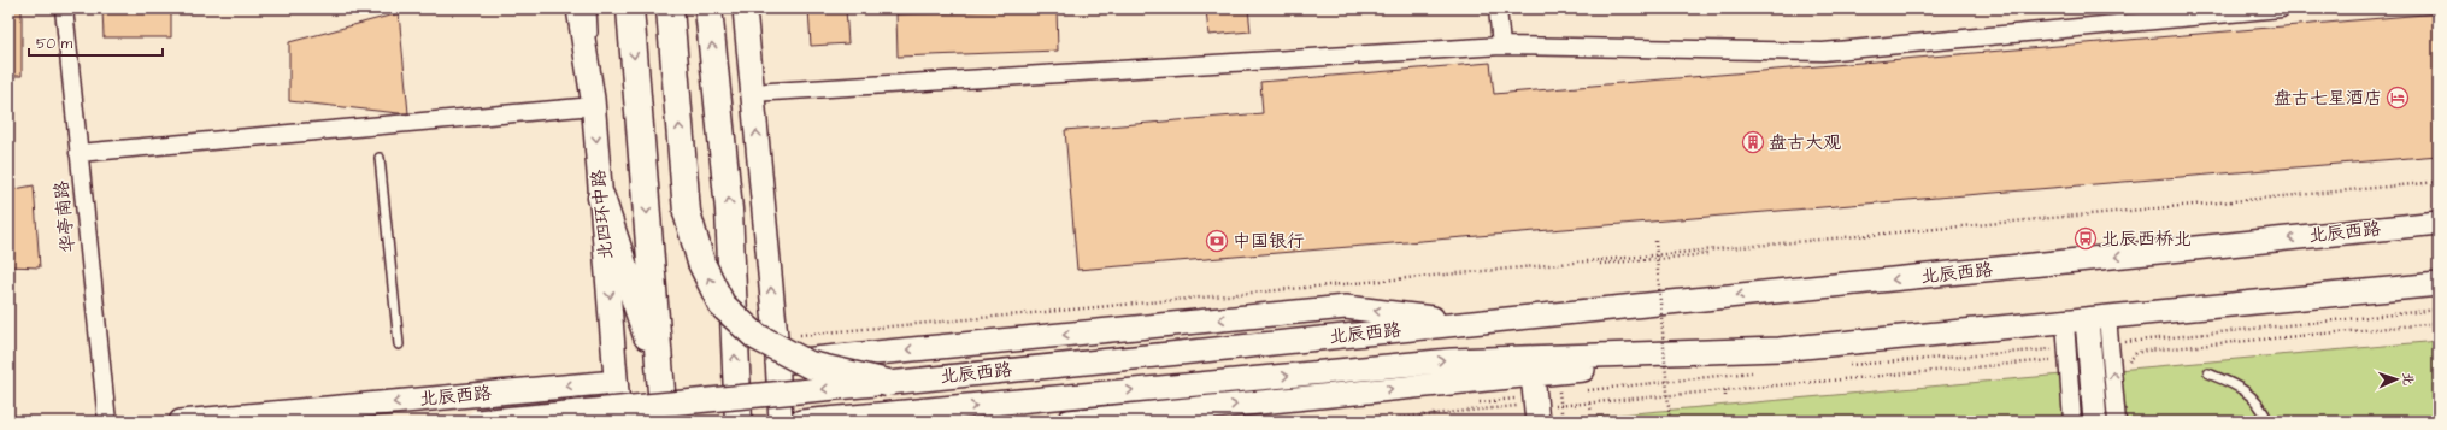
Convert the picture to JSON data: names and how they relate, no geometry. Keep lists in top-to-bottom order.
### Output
{
  "streets": {
    "main road": ["北四环中路", "北辰西路"],
    "street": ["华亭南路"]
  },
  "crossings": [
    ["北四环中路", "北辰西路"]
  ],
  "places": {
    "hotel": ["盘古七星酒店"],
    "building": ["盘古大观"],
    "bus stop": ["北辰西桥北"],
    "bank": ["中国银行"]
  },
  "scale_bar": "50 m",
  "north": "right"
}
